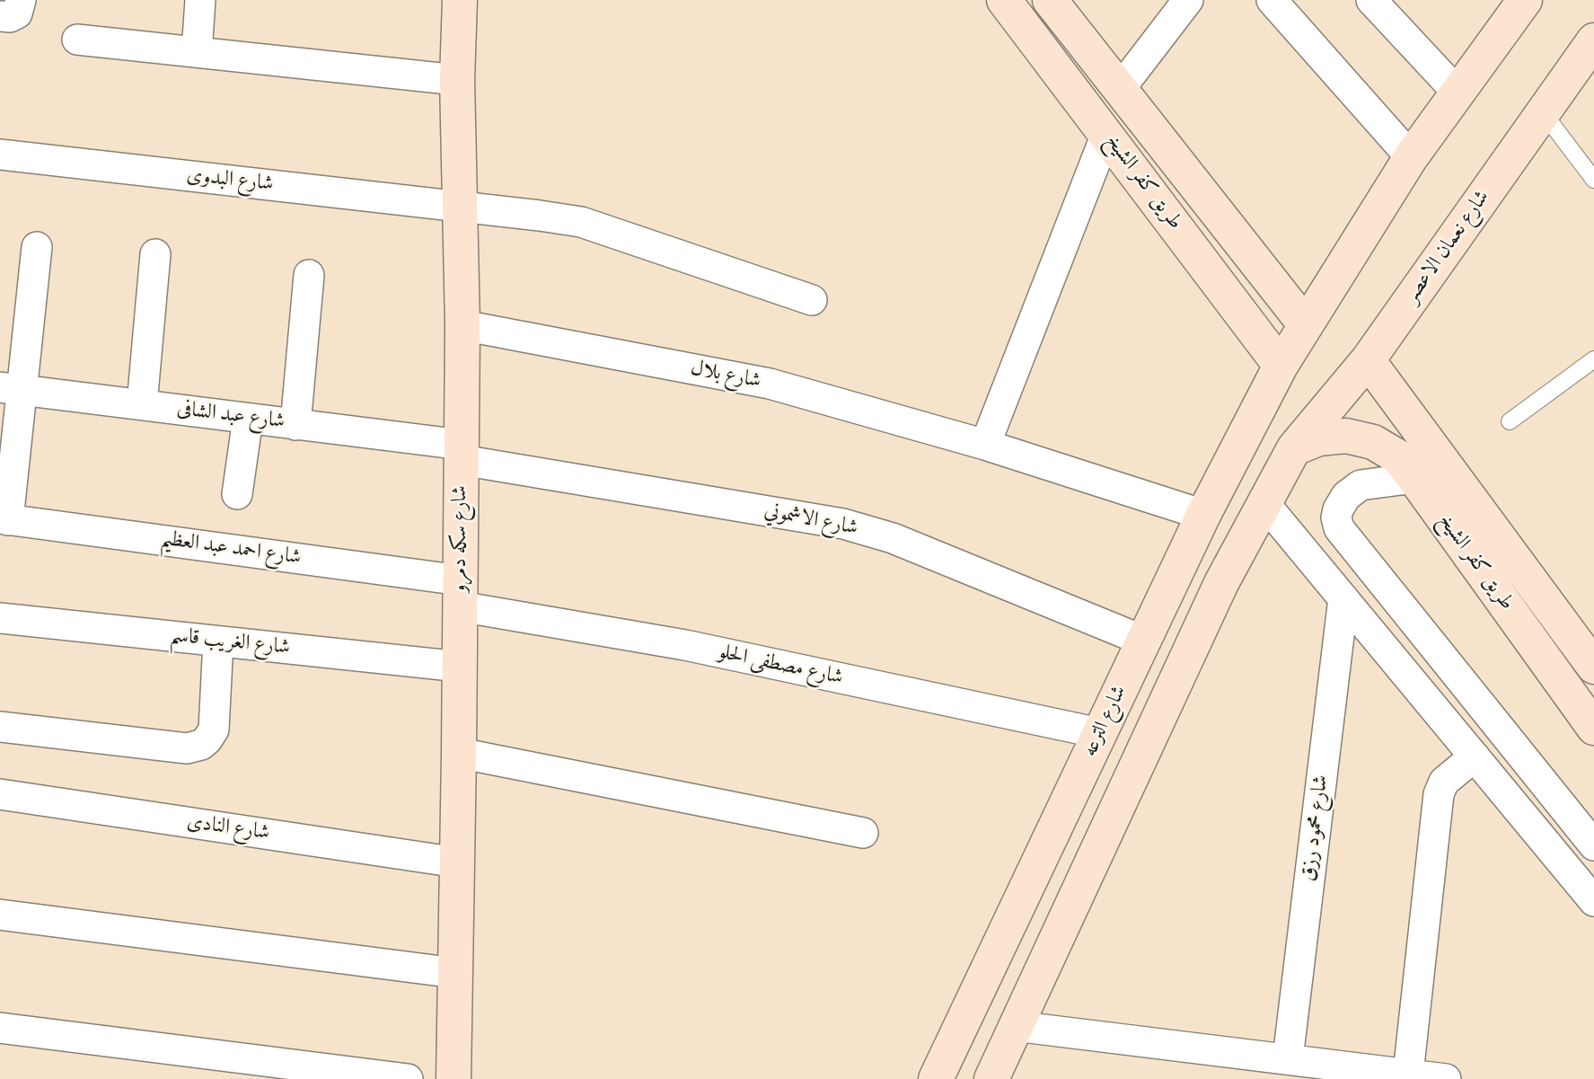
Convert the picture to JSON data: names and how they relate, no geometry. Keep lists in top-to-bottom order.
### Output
{
  "streets": {
    "main road": [
      "طريق كفر الشيخ",
      "شارع نعمان الاعصر",
      "شارع سكه دمرو",
      "شارع الترعه"
    ],
    "street": [
      "شارع البدوى",
      "شارع بلال",
      "شارع عبد الشافى",
      "شارع الاشموني",
      "شارع احمد عبد العظيم",
      "شارع الغريب قاسم",
      "شارع مصطفى الحلو",
      "شارع النادى",
      "شارع محمود رزق"
    ]
  },
  "crossings": [
    ["شارع البدوى", "شارع سكه دمرو"],
    ["طريق كفر الشيخ", "شارع نعمان الاعصر"],
    ["طريق كفر الشيخ", "شارع الترعه"],
    ["شارع بلال", "شارع سكه دمرو"],
    ["شارع بلال", "شارع الترعه"],
    ["شارع عبد الشافى", "شارع الاشموني"],
    ["شارع عبد الشافى", "شارع سكه دمرو"],
    ["شارع الاشموني", "شارع سكه دمرو"],
    ["شارع الاشموني", "شارع الترعه"],
    ["شارع سكه دمرو", "شارع احمد عبد العظيم"],
    ["شارع سكه دمرو", "شارع الغريب قاسم"],
    ["شارع سكه دمرو", "شارع مصطفى الحلو"],
    ["شارع سكه دمرو", "شارع النادى"],
    ["شارع احمد عبد العظيم", "شارع مصطفى الحلو"],
    ["شارع مصطفى الحلو", "شارع الترعه"]
  ]
}
